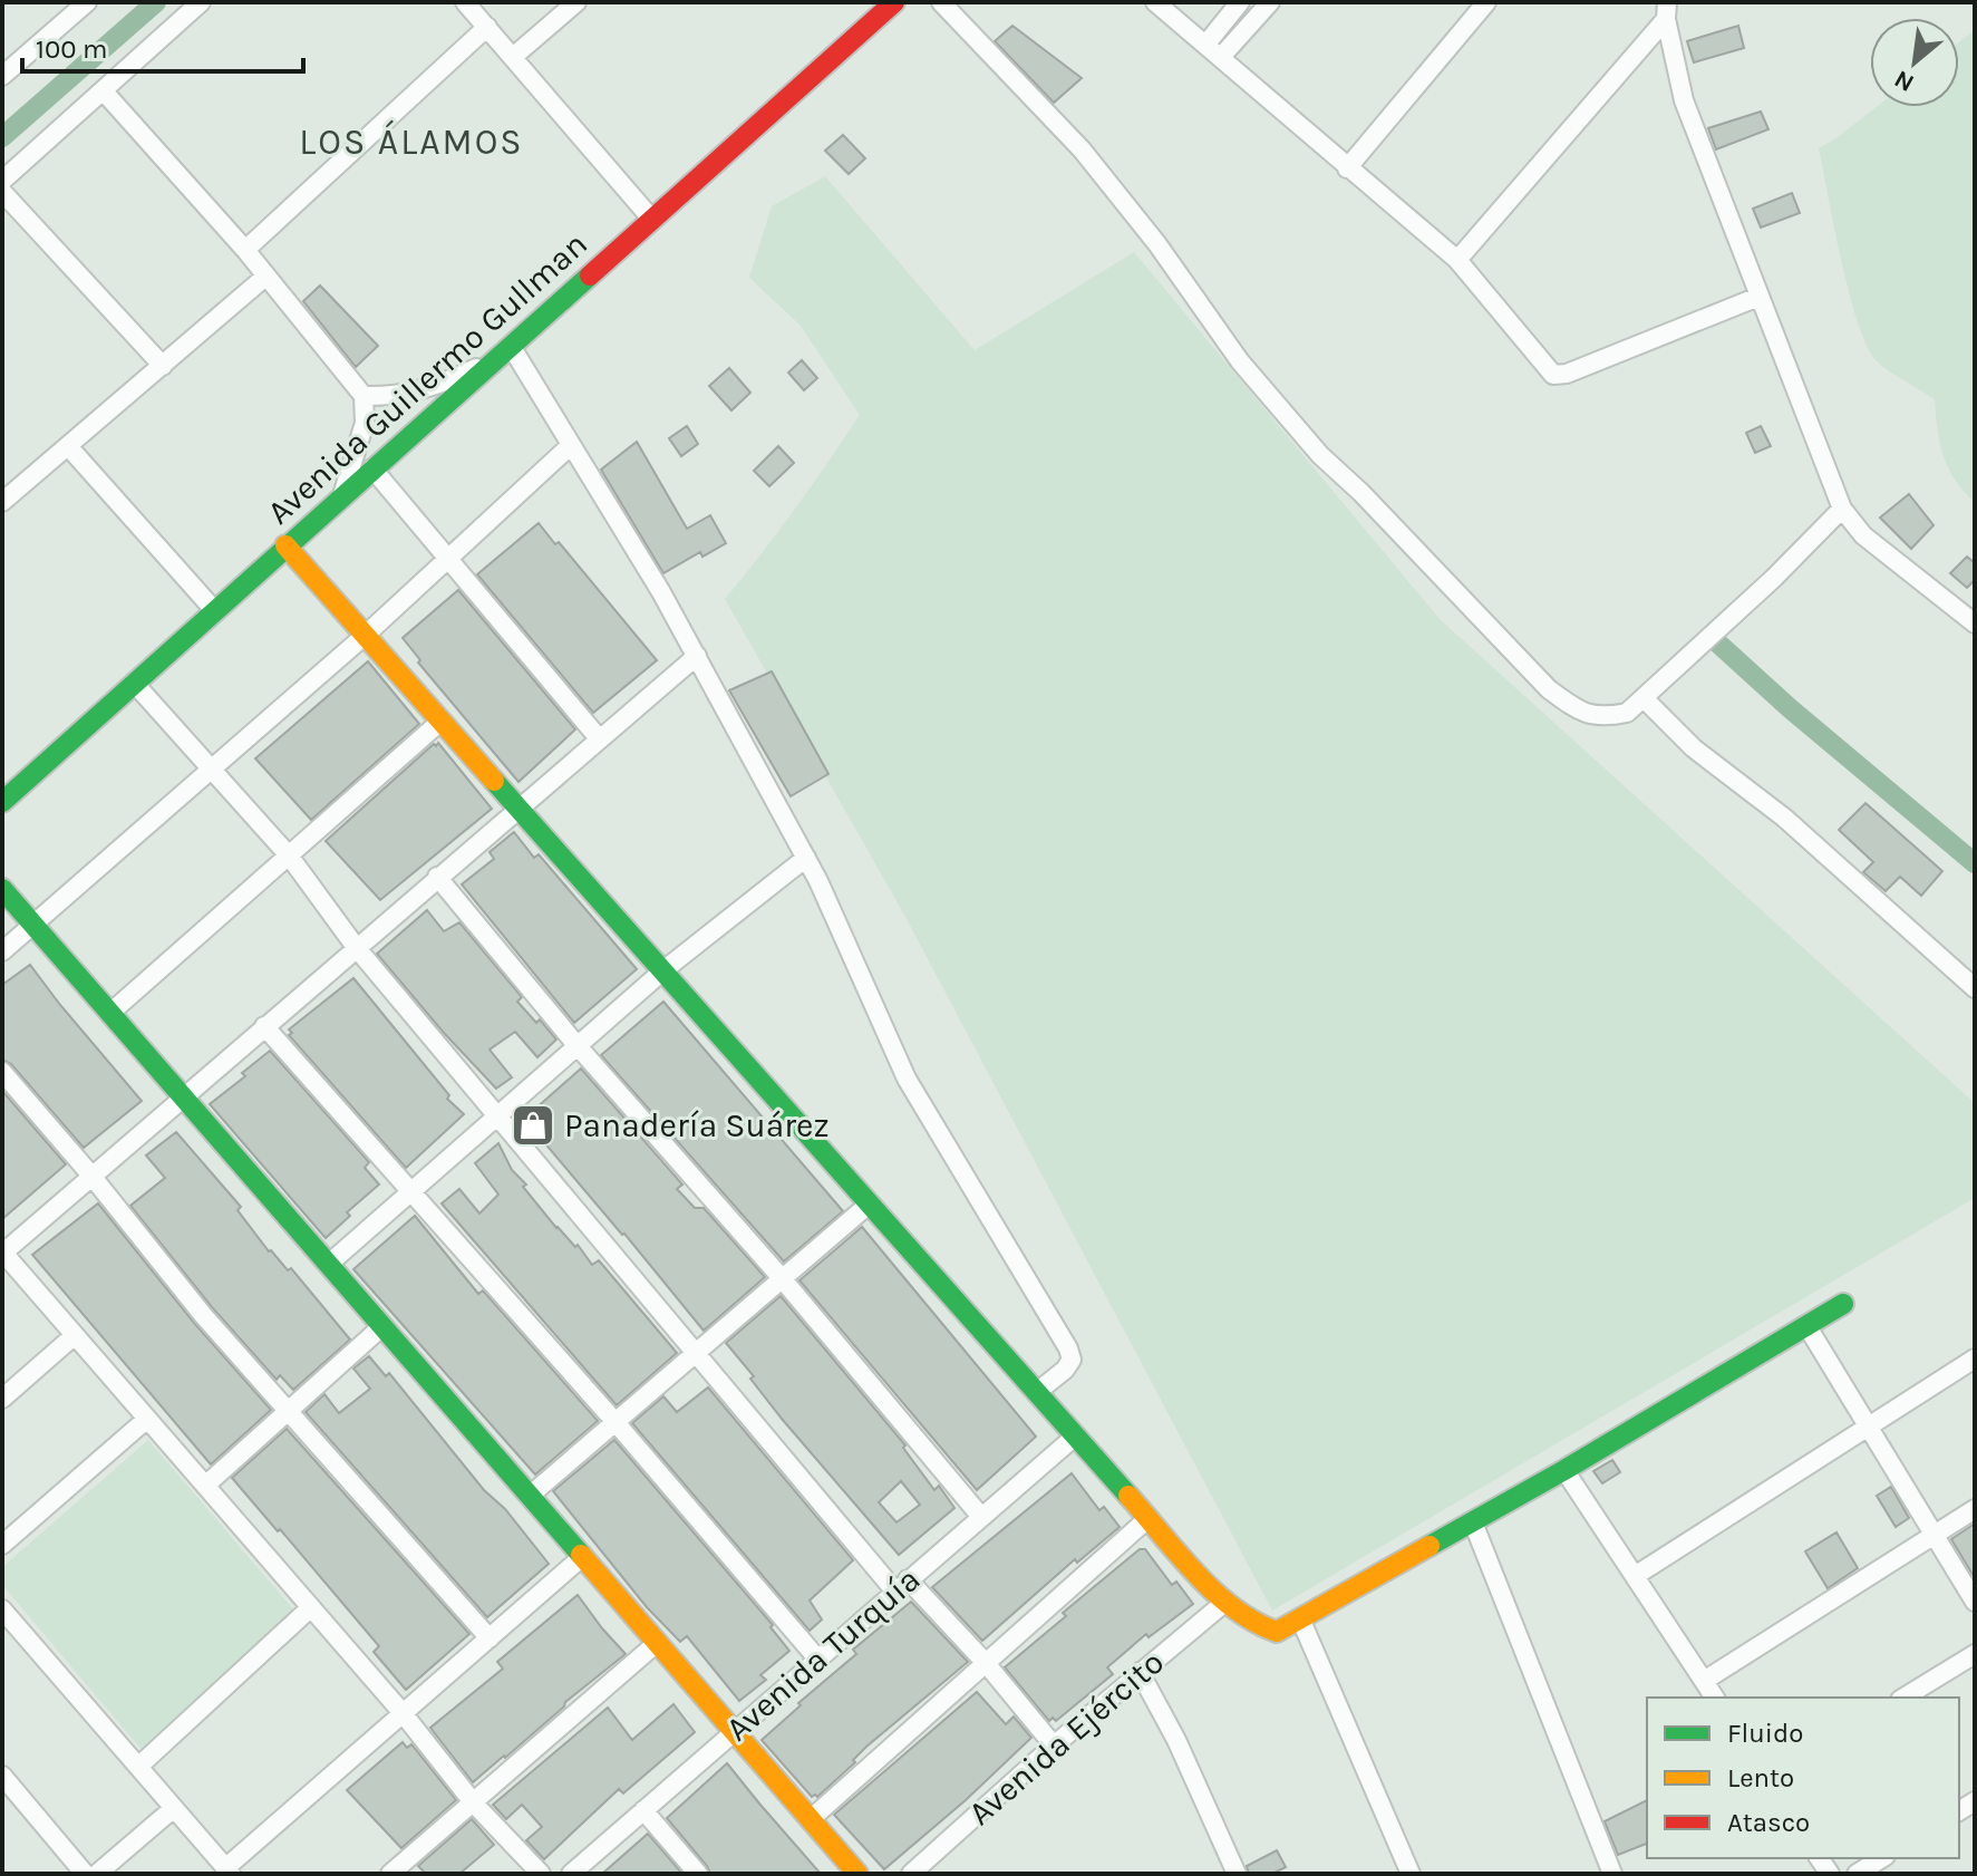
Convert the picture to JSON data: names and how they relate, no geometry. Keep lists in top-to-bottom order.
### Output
{
  "streets": {
    "street": ["Avenida Guillermo Gullman", "Avenida Turquía", "Avenida Ejército"]
  },
  "districts": ["LOS ÁLAMOS"],
  "places": {
    "shop": ["Panadería Suárez"]
  },
  "legend": ["Fluido", "Lento", "Atasco"],
  "scale_bar": "100 m",
  "north": "bottom left"
}
